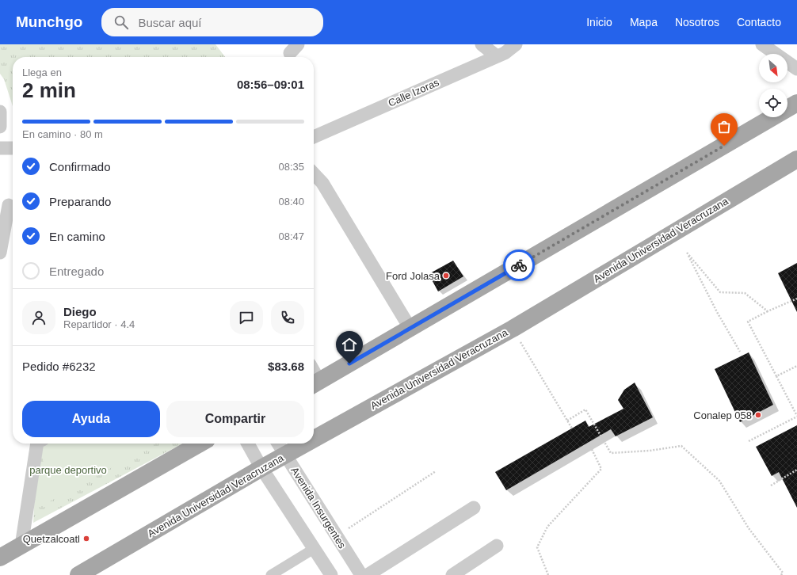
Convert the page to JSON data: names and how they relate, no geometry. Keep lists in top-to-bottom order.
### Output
{
  "streets": {
    "main road": ["Avenida Universidad Veracruzana"],
    "street": ["Calle Izoras", "Avenida Insurgentes"]
  },
  "crossings": [
    ["Avenida Universidad Veracruzana", "Avenida Insurgentes"]
  ],
  "parks": ["parque deportivo"],
  "places": ["Ford Jolasa", "Conalep 058", "Quetzalcoatl"],
  "north": "bottom right",
  "page": {
    "header": "Munchgo",
    "search": "Buscar aquí",
    "nav": [
      "Inicio",
      "Mapa",
      "Nosotros",
      "Contacto"
    ],
    "heading": ["2 min", "Llega en", "08:56–09:01"],
    "panel": [
      "Diego",
      "Repartidor · 4.4",
      "Pedido #6232",
      "$83.68"
    ],
    "bar": "En camino · 80 m",
    "list": [
      ["Confirmado", "08:35"],
      ["Preparando", "08:40"],
      ["En camino", "08:47"],
      "Entregado"
    ],
    "buttons": ["Ayuda", "Compartir"]
  }
}
